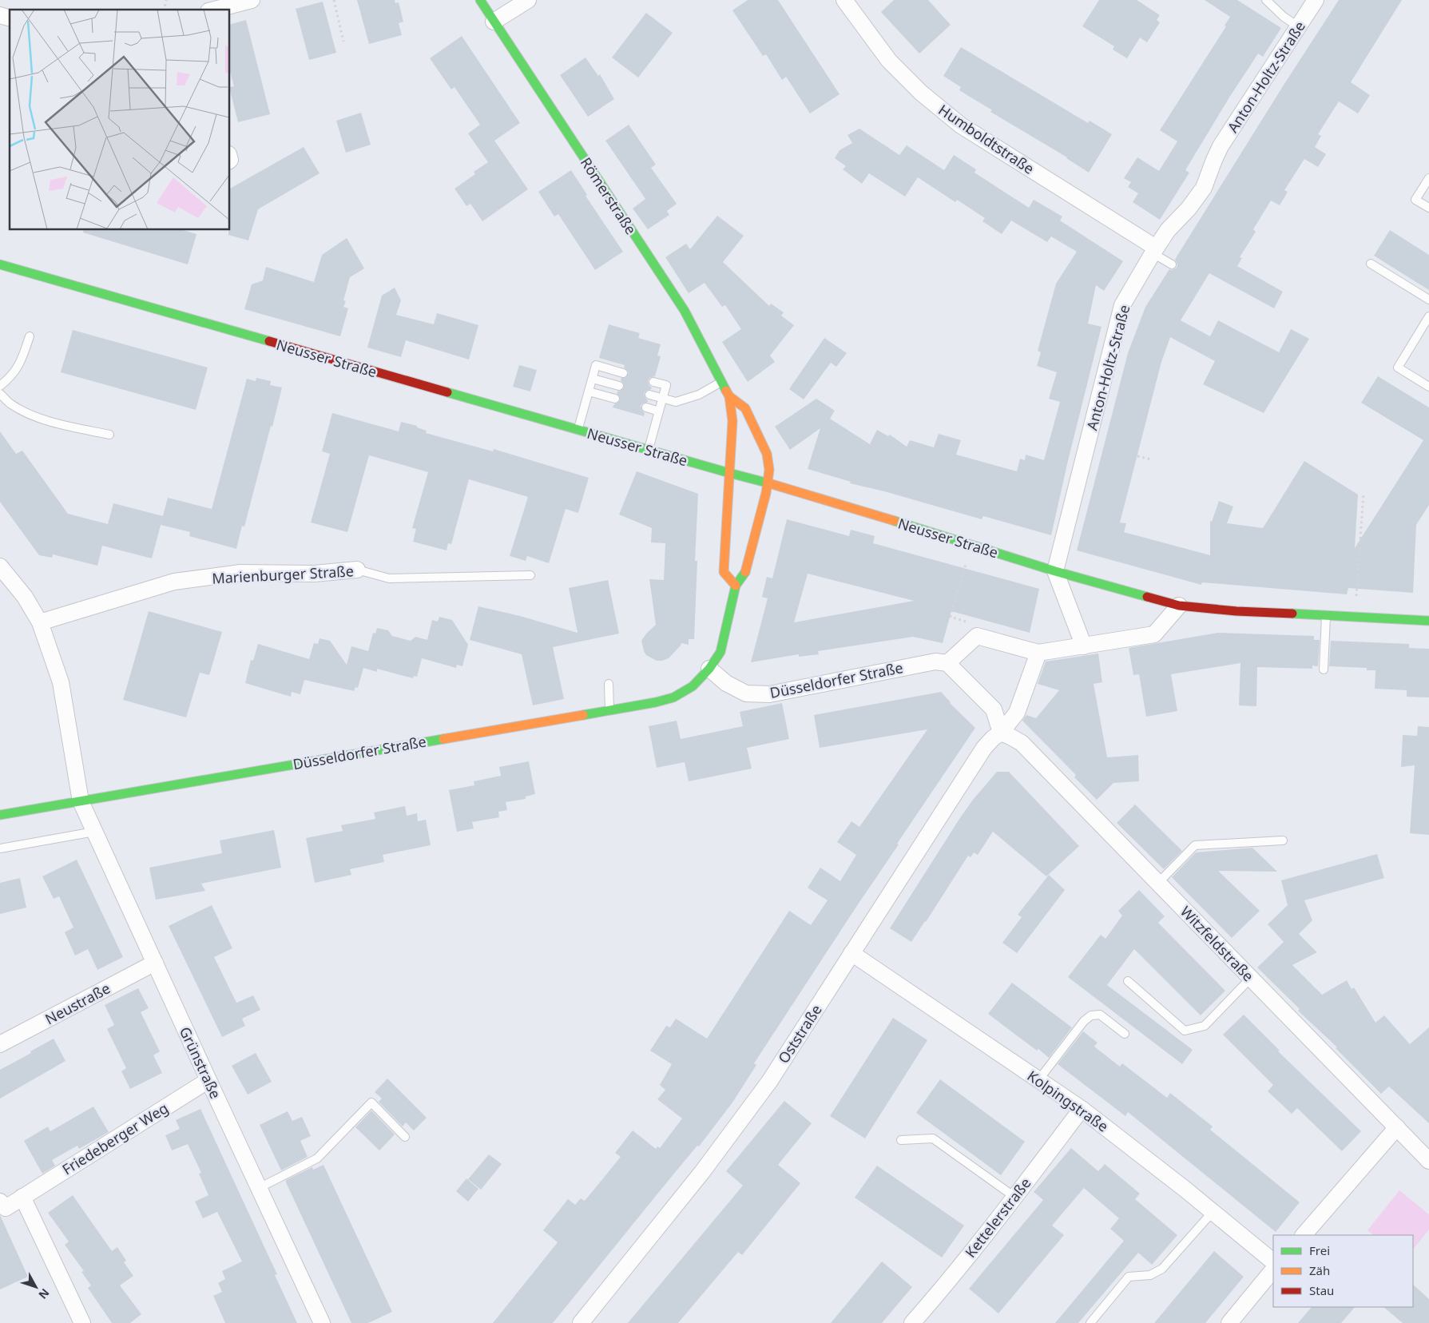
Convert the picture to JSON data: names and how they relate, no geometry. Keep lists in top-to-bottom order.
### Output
{
  "streets": {
    "main road": ["Römerstraße", "Neusser Straße", "Düsseldorfer Straße"],
    "street": [
      "Anton-Holtz-Straße",
      "Humboldtstraße",
      "Marienburger Straße",
      "Witzfeldstraße",
      "Neustraße",
      "Oststraße",
      "Grünstraße",
      "Kolpingstraße",
      "Friedeberger Weg",
      "Kettelerstraße"
    ]
  },
  "crossings": [
    ["Anton-Holtz-Straße", "Humboldtstraße"],
    ["Anton-Holtz-Straße", "Neusser Straße"],
    ["Römerstraße", "Neusser Straße"],
    ["Römerstraße", "Düsseldorfer Straße"],
    ["Neusser Straße", "Düsseldorfer Straße"],
    ["Düsseldorfer Straße", "Grünstraße"],
    ["Witzfeldstraße", "Oststraße"],
    ["Neustraße", "Grünstraße"],
    ["Oststraße", "Kolpingstraße"],
    ["Grünstraße", "Friedeberger Weg"],
    ["Kolpingstraße", "Kettelerstraße"]
  ],
  "legend": ["Frei", "Zäh", "Stau"],
  "north": "bottom right"
}
